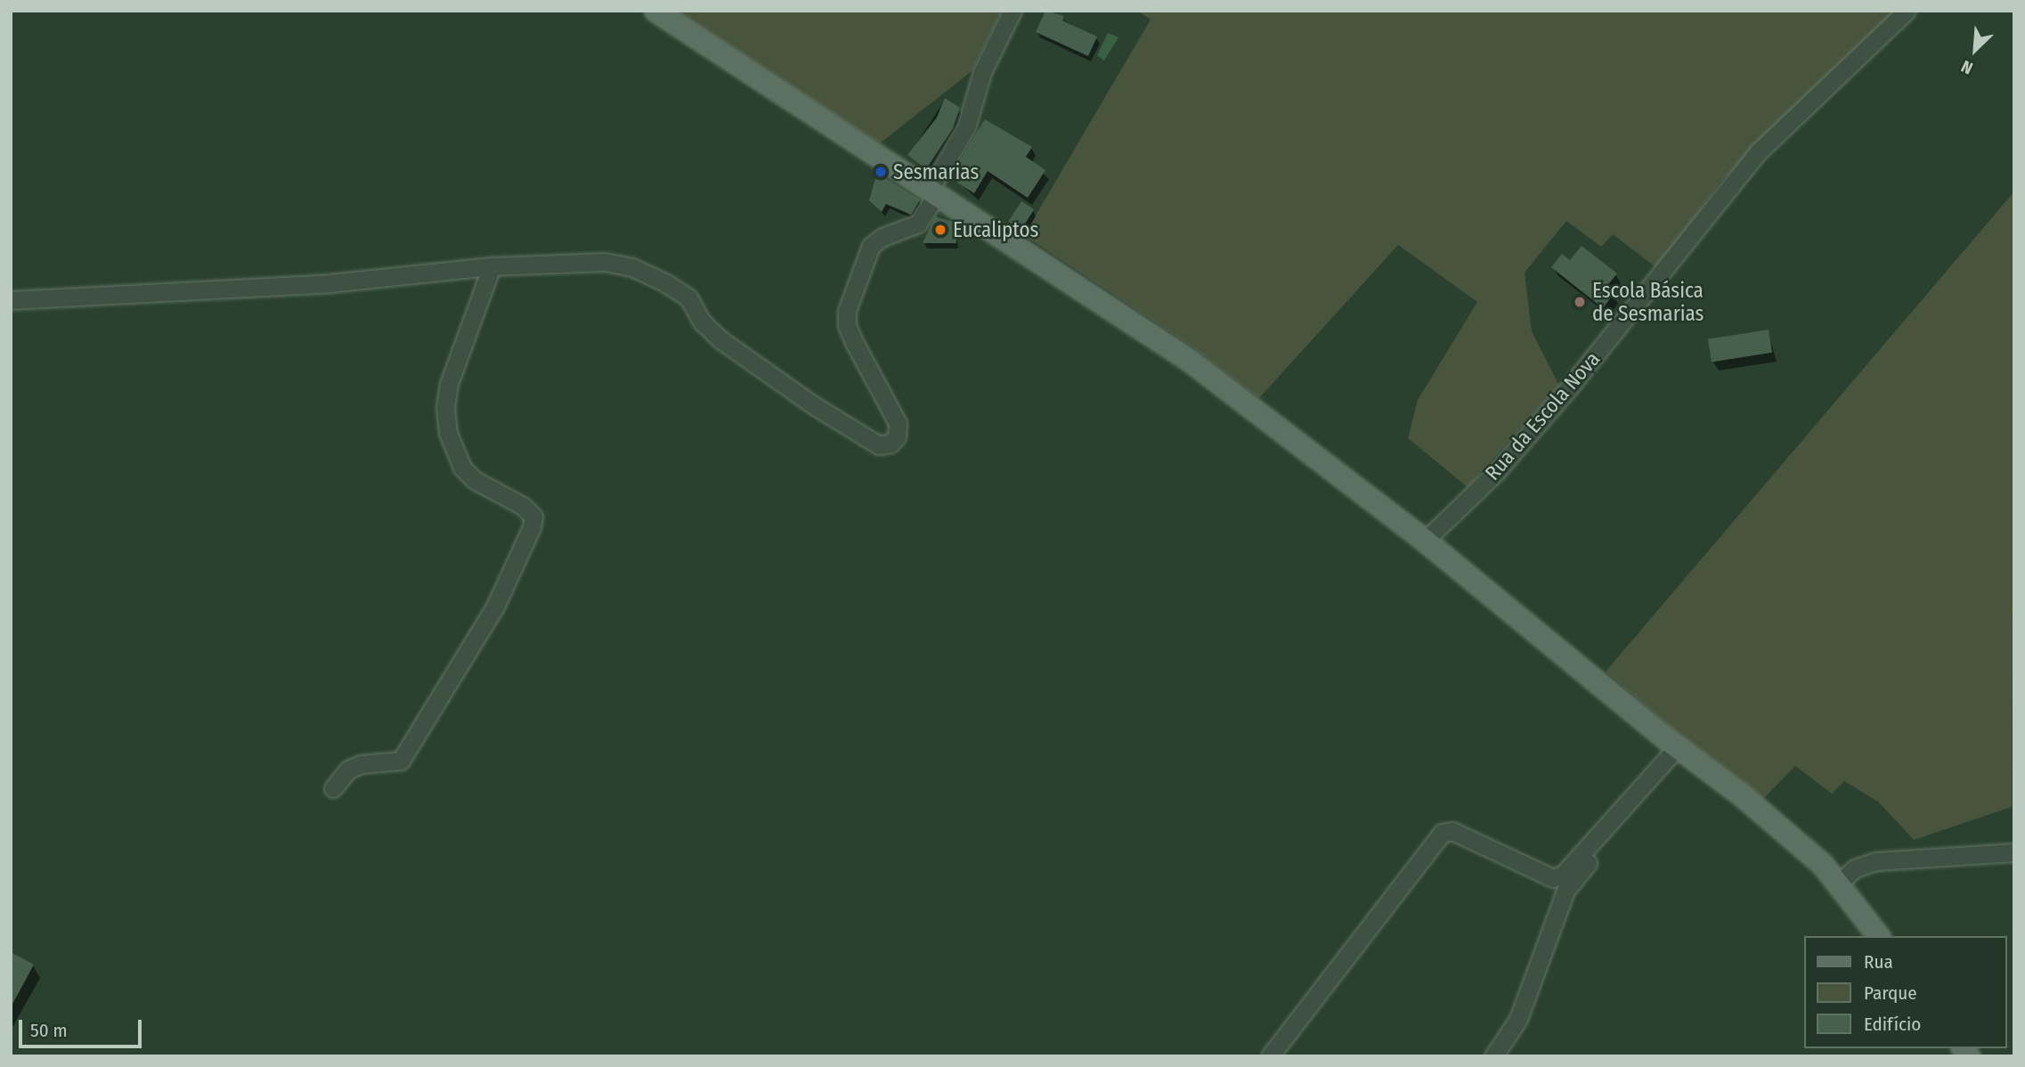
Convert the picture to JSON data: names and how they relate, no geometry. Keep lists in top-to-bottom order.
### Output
{
  "streets": {
    "street": ["Rua da Escola Nova"]
  },
  "places": ["Sesmarias", "Eucaliptos", "Escola Básica de Sesmarias"],
  "legend": ["Rua", "Parque", "Edifício"],
  "scale_bar": "50 m",
  "north": "bottom left"
}
